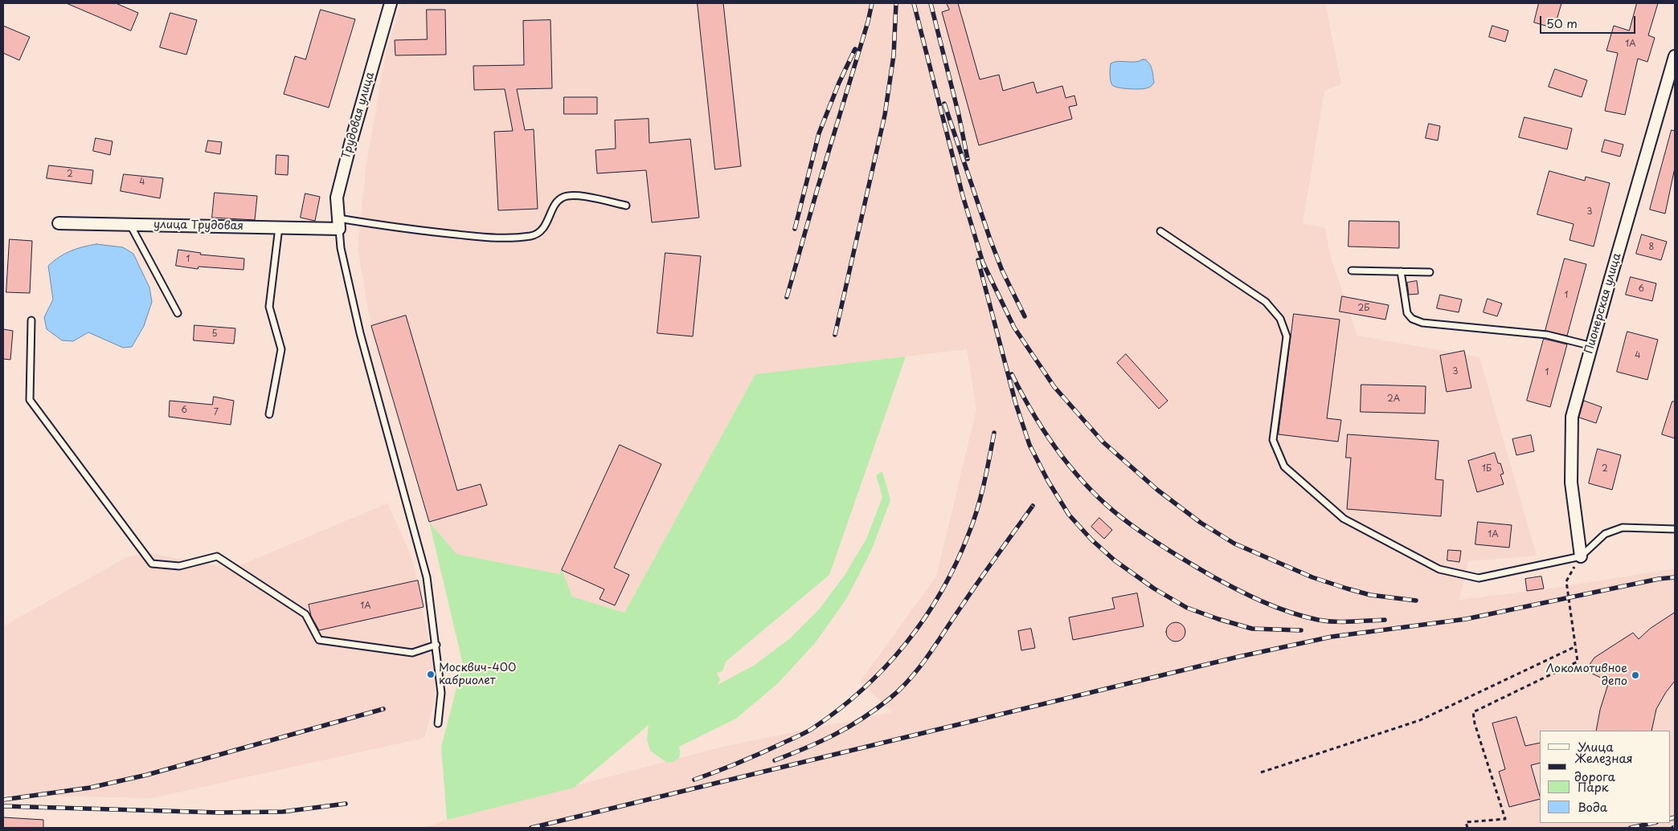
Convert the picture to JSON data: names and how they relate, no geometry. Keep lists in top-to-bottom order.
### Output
{
  "streets": {
    "street": ["Трудовая улица", "улица Трудовая", "Пионерская улица"]
  },
  "crossings": [
    ["Трудовая улица", "улица Трудовая"]
  ],
  "places": ["Москвич-400 кабриолет", "Локомотивное депо"],
  "house_numbers": [
    "1А",
    "2",
    "4",
    "3",
    "8",
    "1",
    "6",
    "1",
    "2Б",
    "5",
    "4",
    "3",
    "1",
    "2А",
    "6",
    "7",
    "1Б",
    "2",
    "1А",
    "1А"
  ],
  "legend": [
    "Улица",
    "Железная дорога",
    "Парк",
    "Вода"
  ],
  "scale_bar": "50 m"
}
